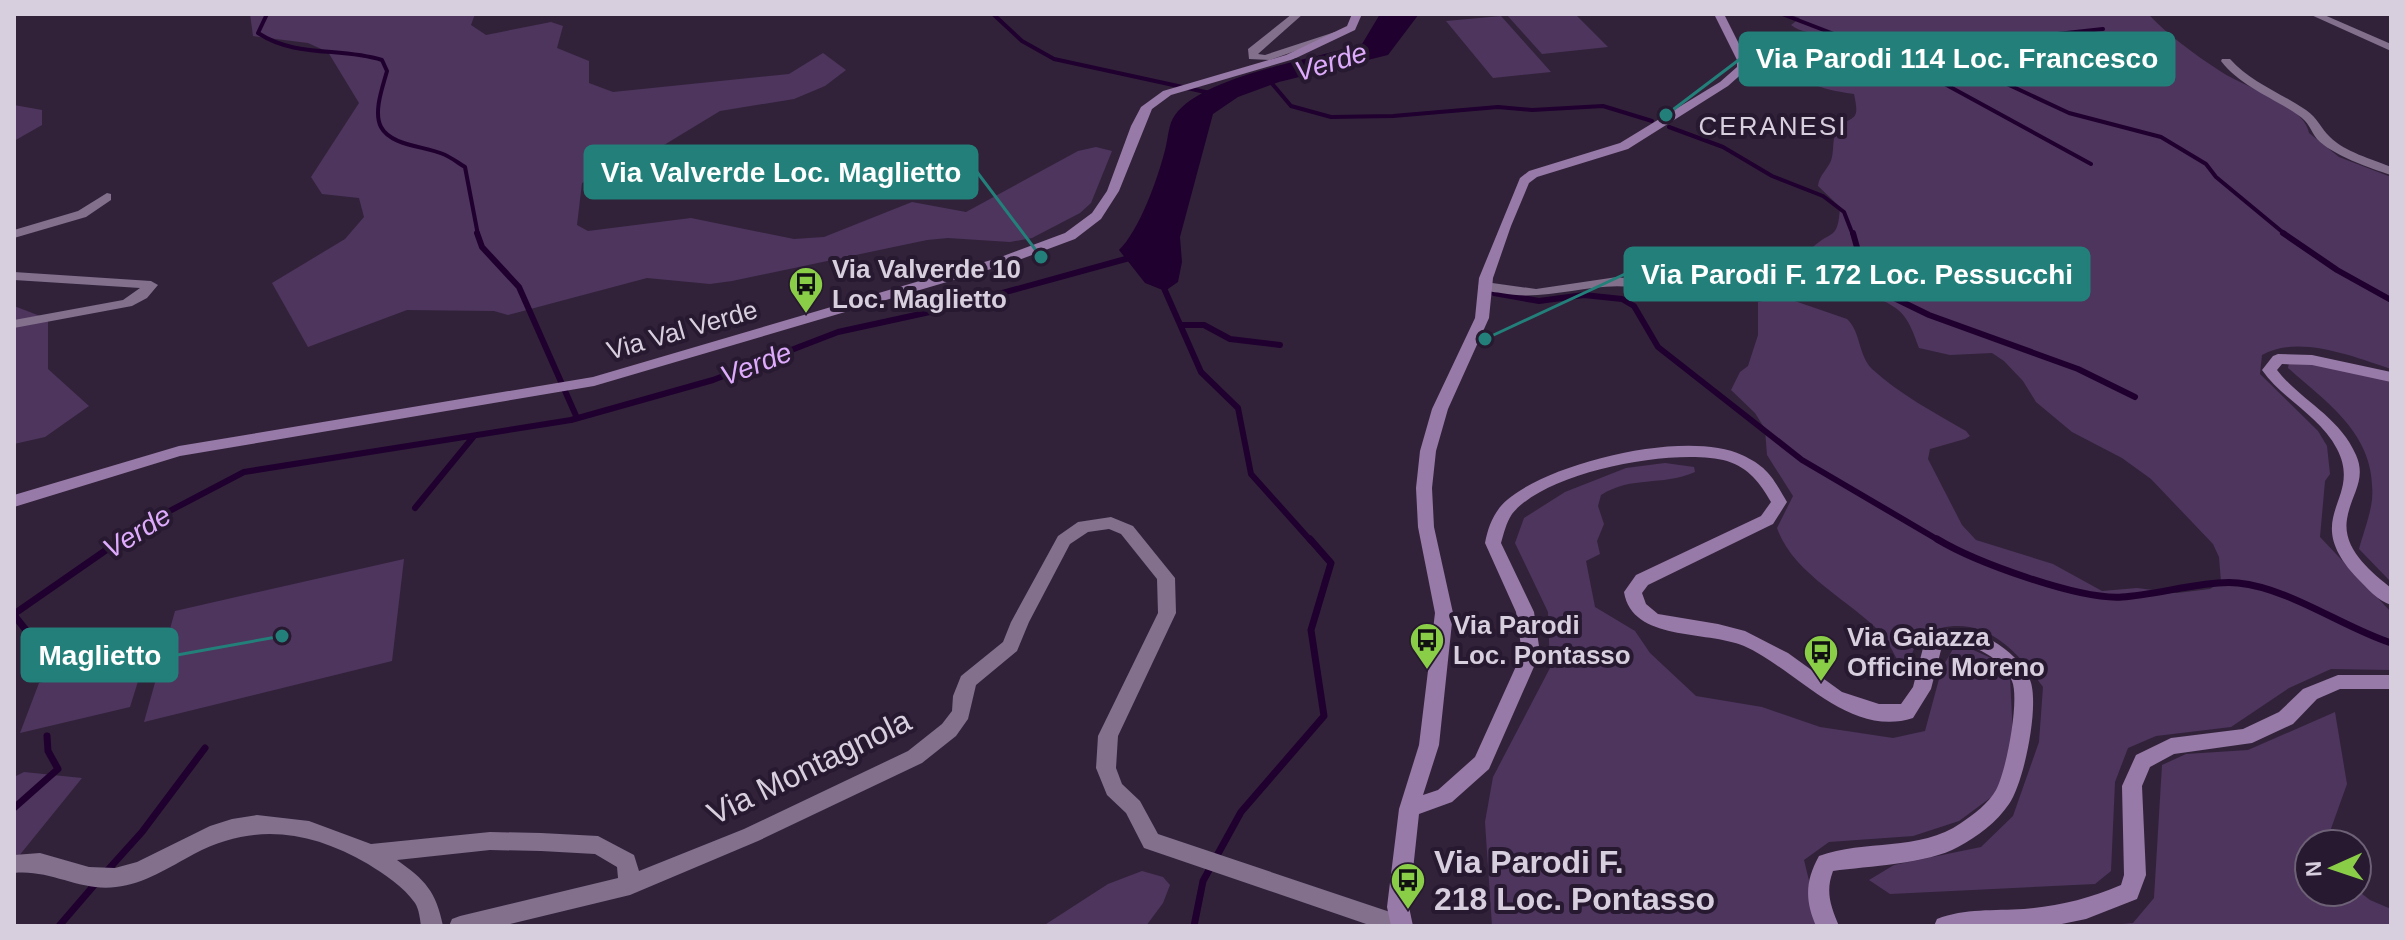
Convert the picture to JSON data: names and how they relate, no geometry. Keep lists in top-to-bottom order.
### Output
{
  "streets": {
    "main road": ["Via Val Verde"],
    "street": ["Via Montagnola"]
  },
  "districts": ["CERANESI"],
  "water": ["Verde"],
  "places": {
    "other": [
      "Via Parodi 114 Loc. Francesco",
      "Via Valverde Loc. Maglietto",
      "Via Parodi F. 172 Loc. Pessucchi",
      "Maglietto"
    ],
    "bus stop": [
      "Via Valverde 10 Loc. Maglietto",
      "Via Parodi Loc. Pontasso",
      "Via Gaiazza Officine Moreno",
      "Via Parodi F. 218 Loc. Pontasso"
    ]
  },
  "north": "left"
}
